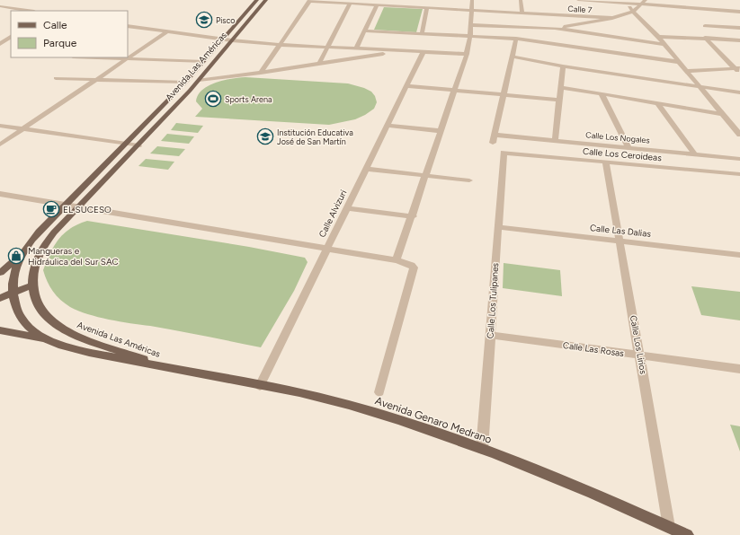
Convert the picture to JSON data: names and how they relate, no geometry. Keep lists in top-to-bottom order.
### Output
{
  "streets": {
    "main road": ["Avenida Las Américas", "Avenida Genaro Medrano"],
    "street": [
      "Calle 7",
      "Calle Los Nogales",
      "Calle Los Ceroideas",
      "Calle Alvizuri",
      "Calle Las Dalias",
      "Calle Los Tulipanes",
      "Calle Los Lirios",
      "Calle Las Rosas"
    ]
  },
  "crossings": [
    ["Avenida Las Américas", "Avenida Genaro Medrano"],
    ["Calle Los Ceroideas", "Calle Los Tulipanes"],
    ["Calle Los Ceroideas", "Calle Los Lirios"],
    ["Calle Alvizuri", "Avenida Genaro Medrano"],
    ["Calle Las Dalias", "Calle Los Tulipanes"],
    ["Calle Las Dalias", "Calle Los Lirios"],
    ["Calle Los Tulipanes", "Calle Las Rosas"],
    ["Calle Los Tulipanes", "Avenida Genaro Medrano"],
    ["Calle Los Lirios", "Calle Las Rosas"],
    ["Calle Los Lirios", "Avenida Genaro Medrano"]
  ],
  "places": {
    "school or university": ["Pisco", "Institución Educativa José de San Martín"],
    "sports": ["Sports Arena"],
    "cafe": ["EL SUCESO"],
    "shop": ["Mangueras e Hidráulica del Sur SAC"]
  },
  "legend": ["Calle", "Parque"]
}
